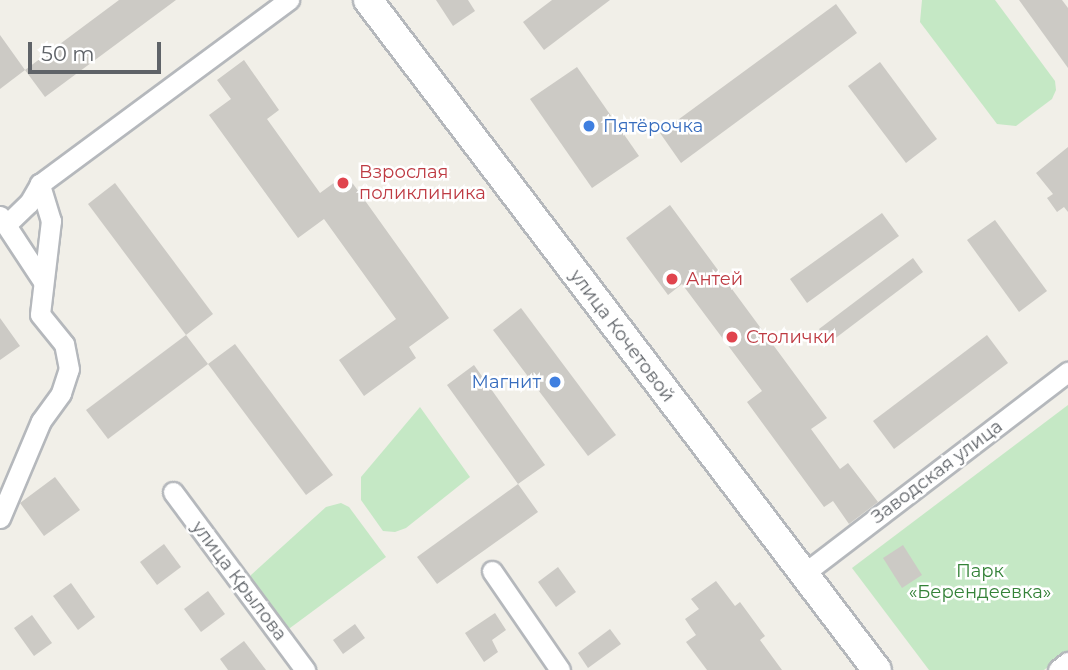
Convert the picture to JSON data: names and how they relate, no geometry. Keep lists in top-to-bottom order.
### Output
{
  "streets": {
    "main road": ["улица Кочетовой"],
    "street": ["Заводская улица", "улица Крылова"]
  },
  "crossings": [
    ["улица Кочетовой", "Заводская улица"]
  ],
  "parks": ["Парк «Берендеевка»"],
  "places": [
    "Пятёрочка",
    "Взрослая поликлиника",
    "Антей",
    "Столички",
    "Магнит"
  ],
  "scale_bar": "50 m"
}
